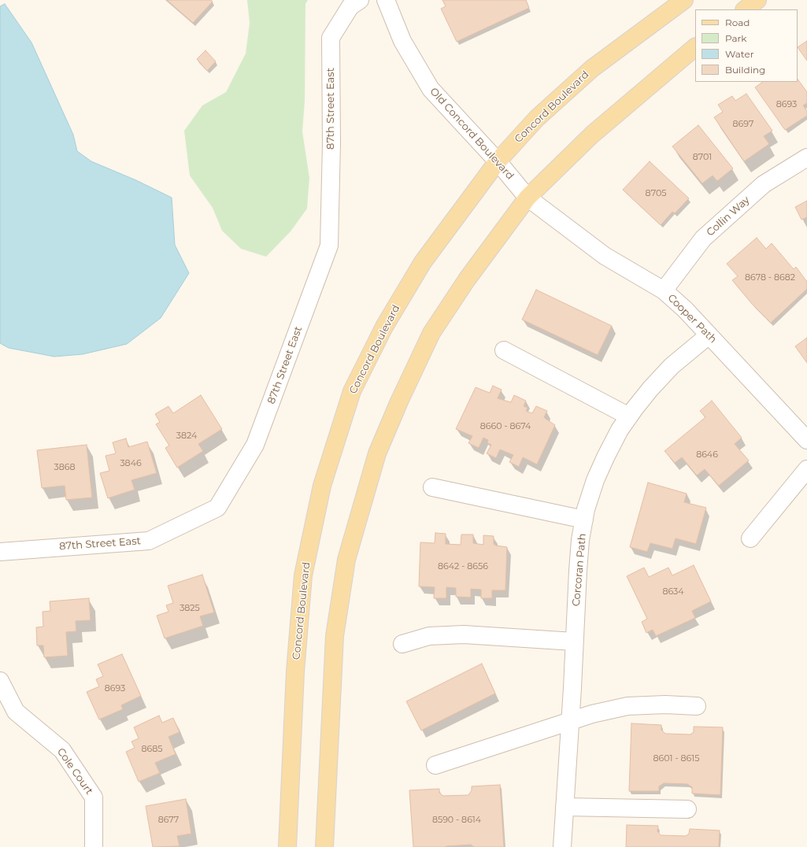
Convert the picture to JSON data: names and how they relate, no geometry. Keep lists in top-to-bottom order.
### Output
{
  "streets": {
    "main road": ["Concord Boulevard"],
    "street": [
      "87th Street East",
      "Old Concord Boulevard",
      "Collin Way",
      "Cooper Path",
      "Corcoran Path",
      "Cole Court"
    ]
  },
  "crossings": [
    ["Concord Boulevard", "Old Concord Boulevard"],
    ["Old Concord Boulevard", "Cooper Path"],
    ["Collin Way", "Cooper Path"],
    ["Cooper Path", "Corcoran Path"]
  ],
  "house_numbers": [
    "8693",
    "8697",
    "8701",
    "8705",
    "8678 - 8682",
    "8660 - 8674",
    "3824",
    "8646",
    "3846",
    "3868",
    "8642 - 8656",
    "8634",
    "3825",
    "8693",
    "8685",
    "8601 - 8615",
    "8677",
    "8590 - 8614"
  ],
  "legend": [
    "Road",
    "Park",
    "Water",
    "Building"
  ]
}
